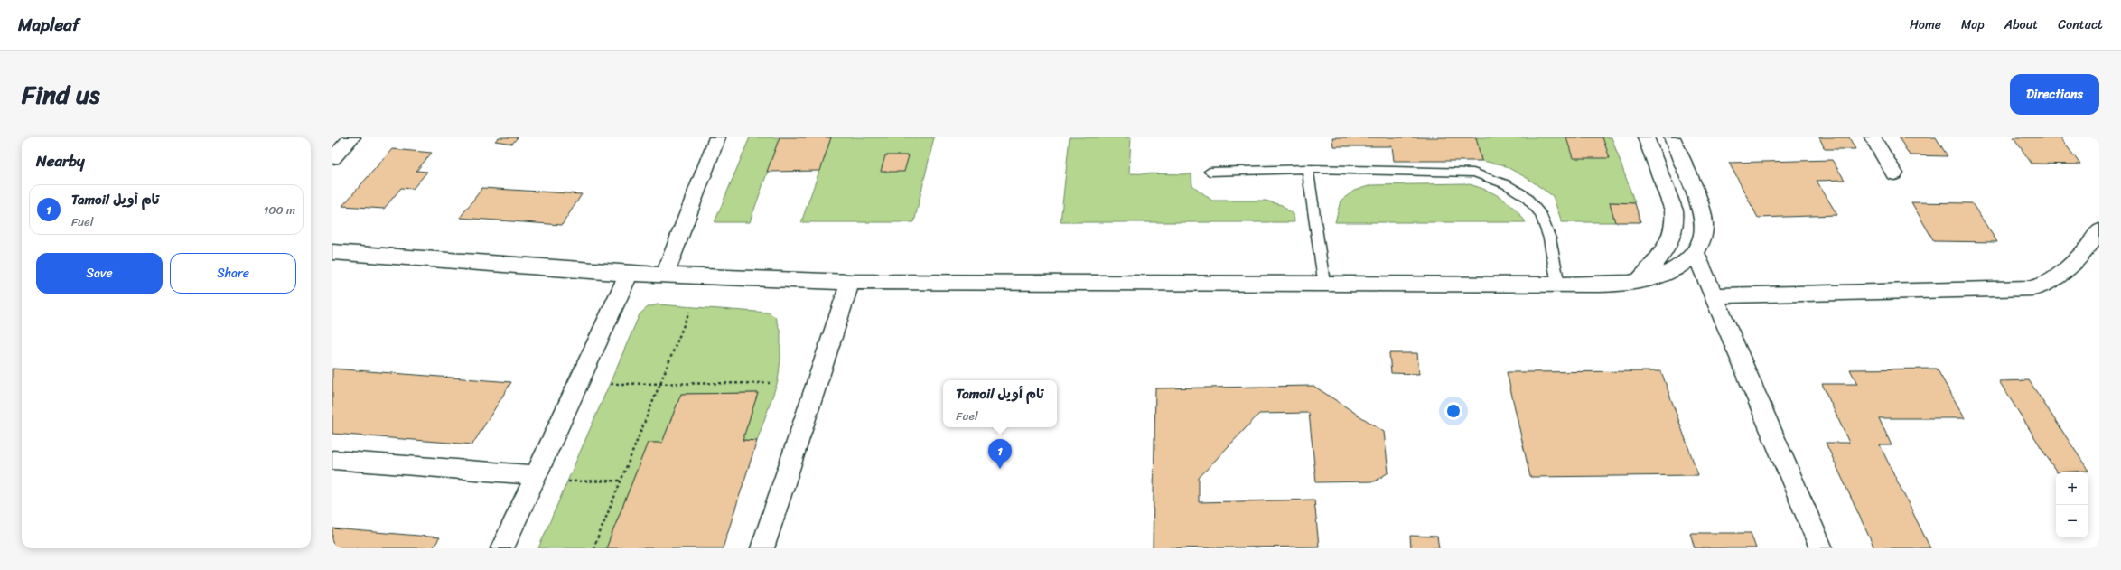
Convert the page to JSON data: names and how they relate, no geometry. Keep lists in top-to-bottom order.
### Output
{
  "page": {
    "header": "Mapleaf",
    "nav": [
      "Home",
      "Map",
      "About",
      "Contact"
    ],
    "title": "Find us",
    "buttons": [
      "Directions",
      ["Save", "Share"]
    ],
    "heading": "Nearby",
    "list": [
      {
        "mark": "1",
        "name": "Tamoil تام أويل",
        "note": "Fuel",
        "value": "100 m"
      }
    ],
    "popup": ["Tamoil تام أويل", "Fuel"],
    "pins": "1",
    "map_buttons": ["+", "−"]
  }
}
